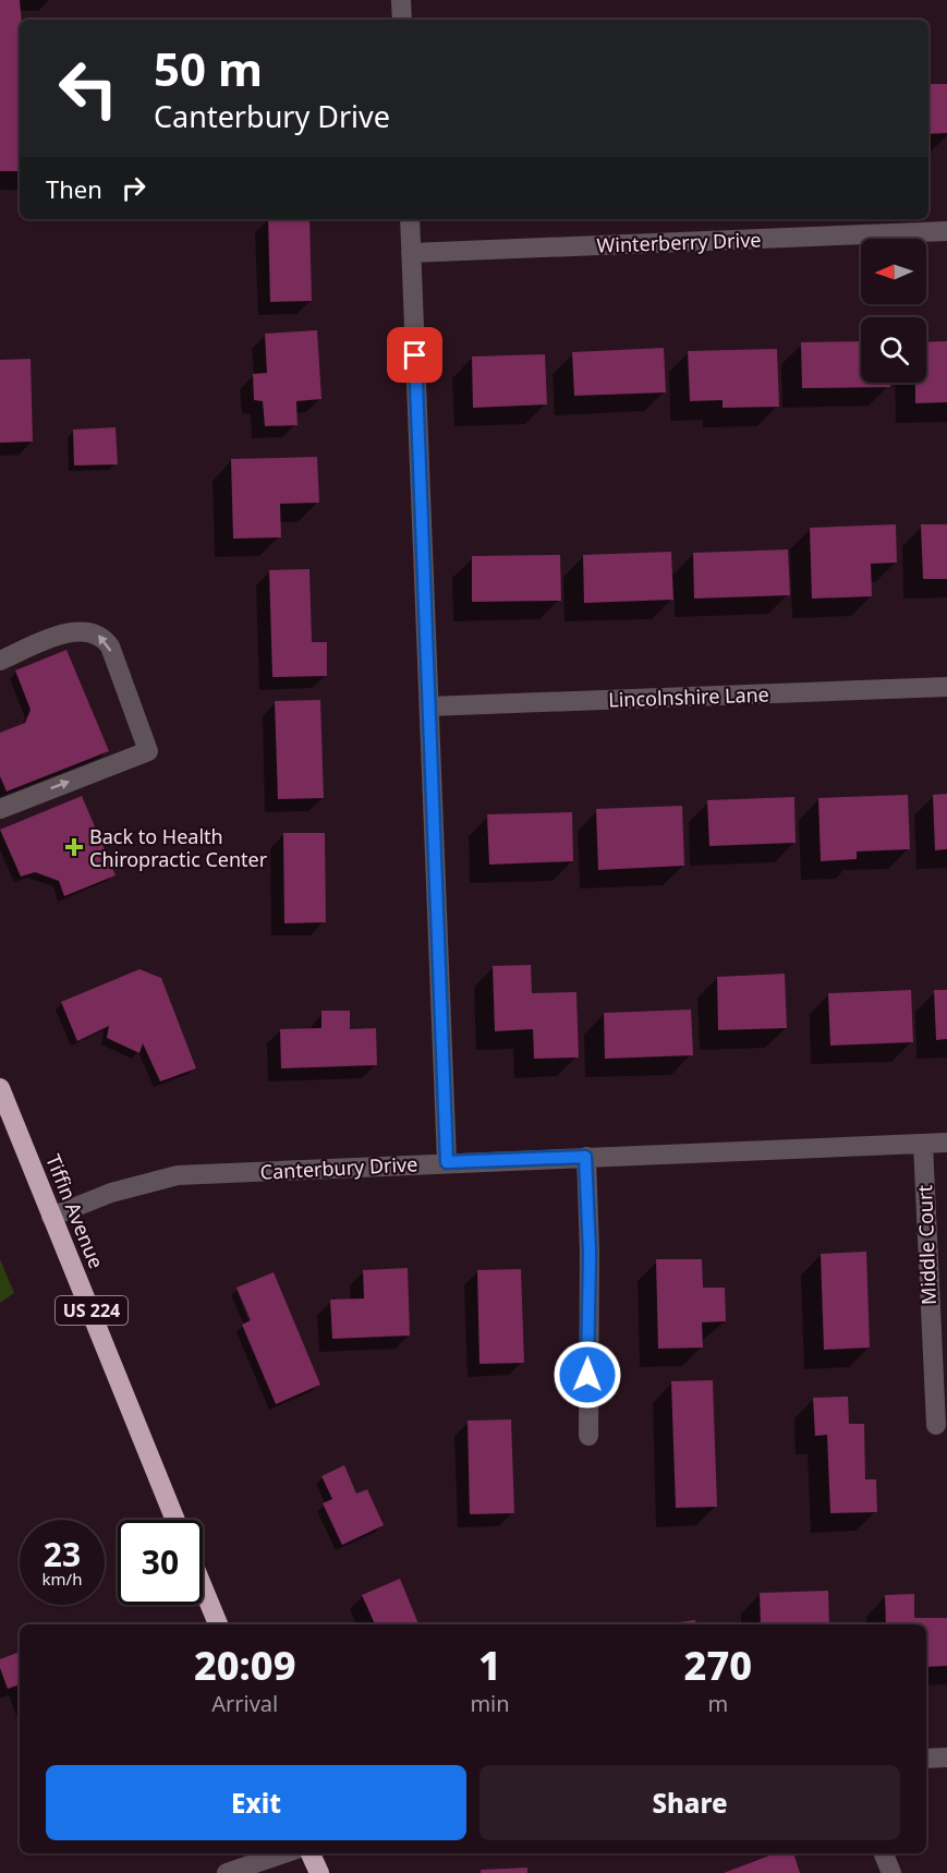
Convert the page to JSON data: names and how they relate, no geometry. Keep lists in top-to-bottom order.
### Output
{
  "streets": {
    "highway": ["Tiffin Avenue", "US 224"],
    "street": [
      "Winterberry Drive",
      "Lincolnshire Lane",
      "Canterbury Drive",
      "Middle Court"
    ]
  },
  "crossings": [
    ["Canterbury Drive", "Tiffin Avenue"],
    ["Canterbury Drive", "Middle Court"]
  ],
  "places": {
    "health": ["Back to Health Chiropractic Center"]
  },
  "north": "left",
  "page": {
    "turn": ["50 m", "Canterbury Drive"],
    "then": "Then",
    "speed": "23 km/h",
    "limit": "30",
    "eta": [
      "20:09",
      "Arrival",
      "1",
      "min",
      "270",
      "m"
    ],
    "buttons": ["Exit", "Share"]
  }
}
